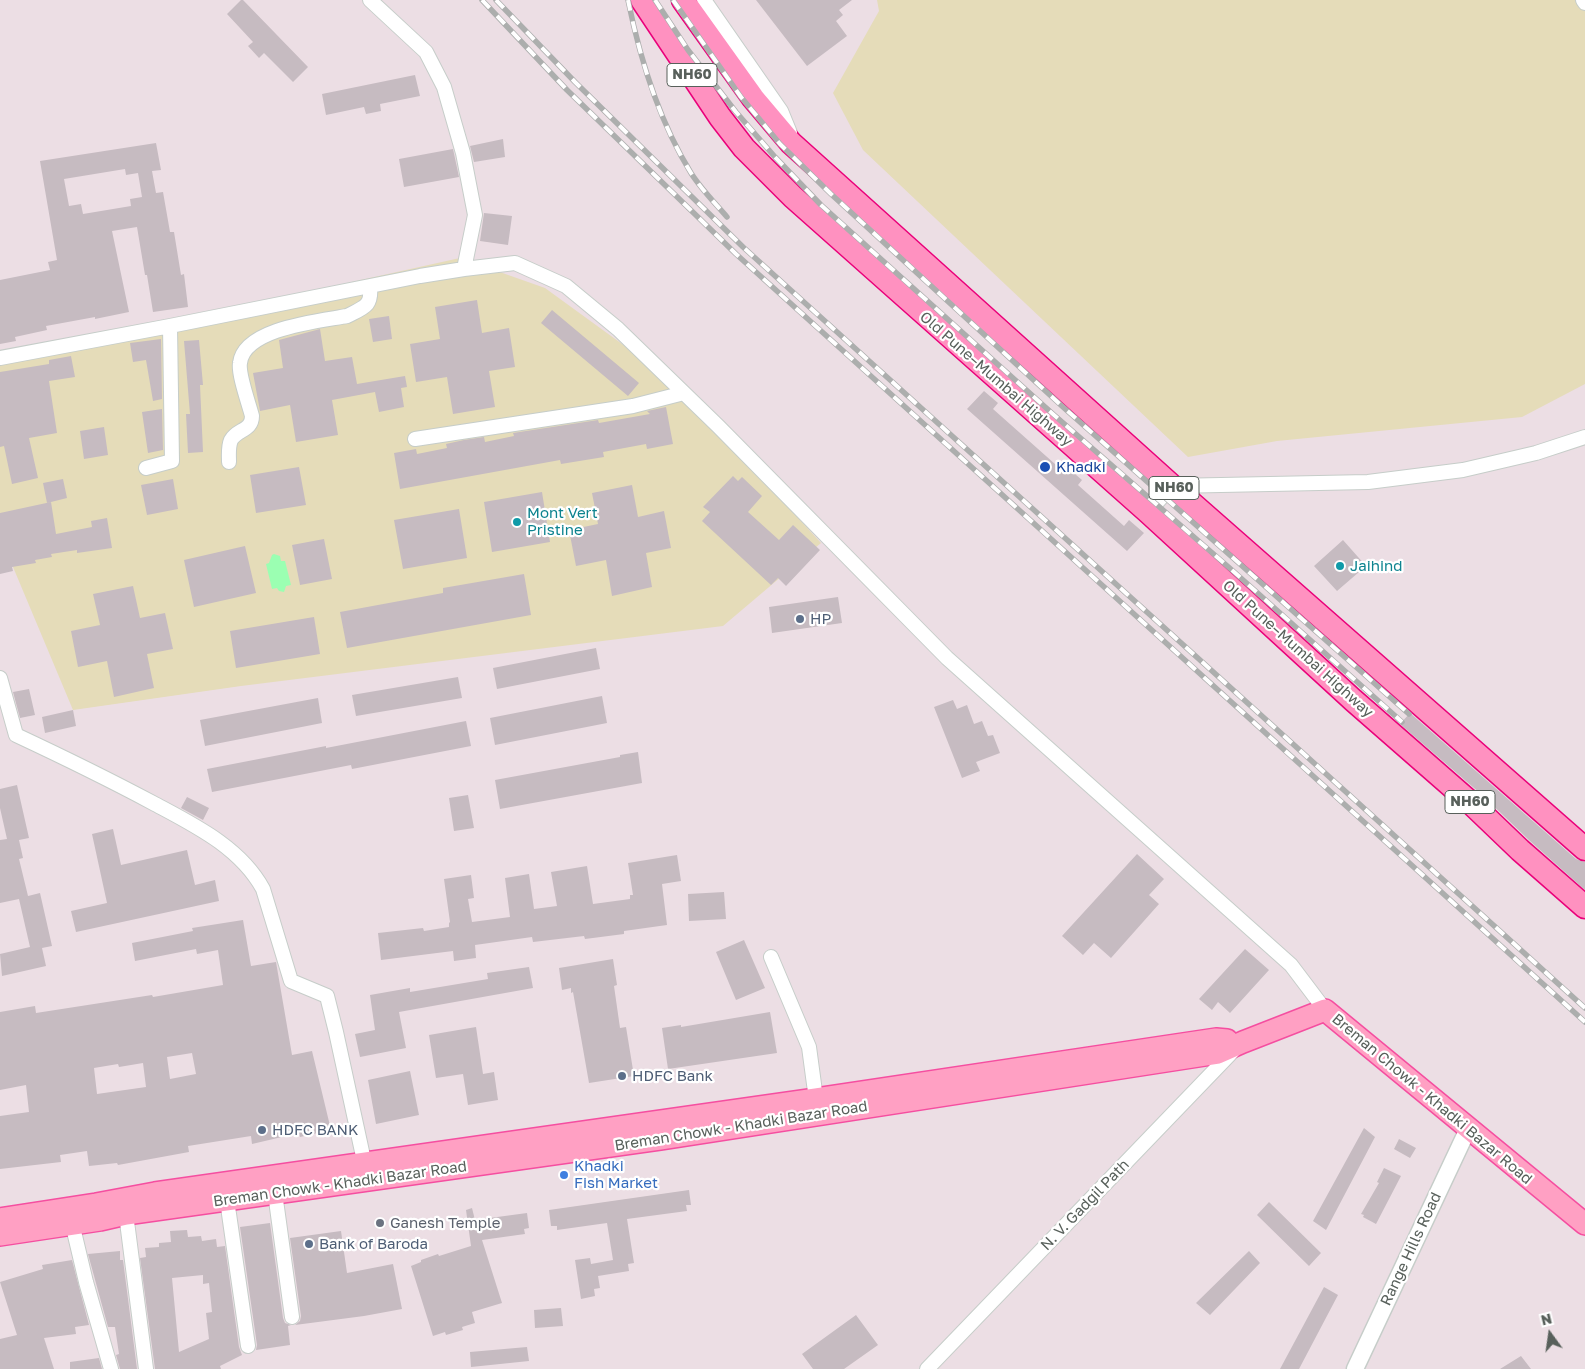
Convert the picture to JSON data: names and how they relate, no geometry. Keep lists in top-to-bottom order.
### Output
{
  "streets": {
    "highway": ["NH60", "Old Pune–Mumbai Highway"],
    "main road": ["Breman Chowk - Khadki Bazar Road"],
    "street": ["N. V. Gadgil Path", "Range Hills Road"]
  },
  "crossings": [
    ["Breman Chowk - Khadki Bazar Road", "N. V. Gadgil Path"],
    ["Breman Chowk - Khadki Bazar Road", "Range Hills Road"]
  ],
  "places": [
    "Khadki",
    "Mont Vert Pristine",
    "Jaihind",
    "HP",
    "HDFC Bank",
    "HDFC BANK",
    "Khadki Fish Market",
    "Ganesh Temple",
    "Bank of Baroda"
  ],
  "north": "top"
}
